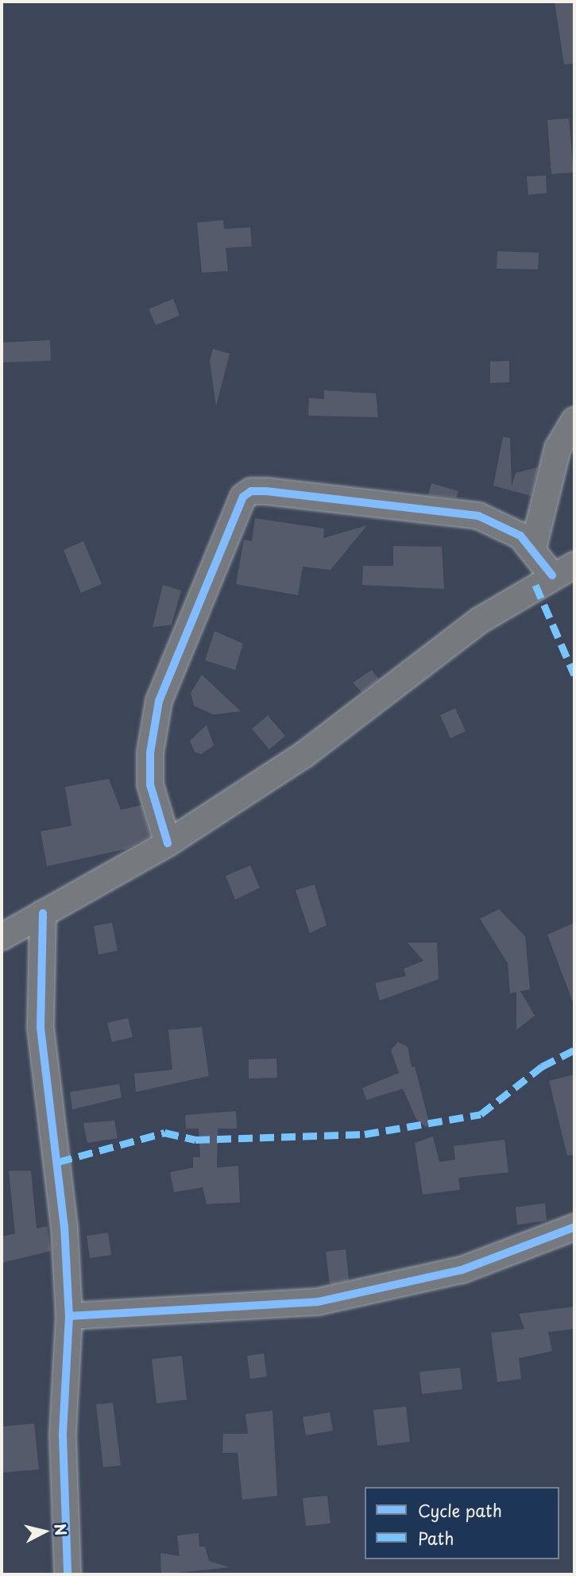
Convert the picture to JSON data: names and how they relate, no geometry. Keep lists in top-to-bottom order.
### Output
{
  "legend": ["Cycle path", "Path"],
  "north": "right"
}
